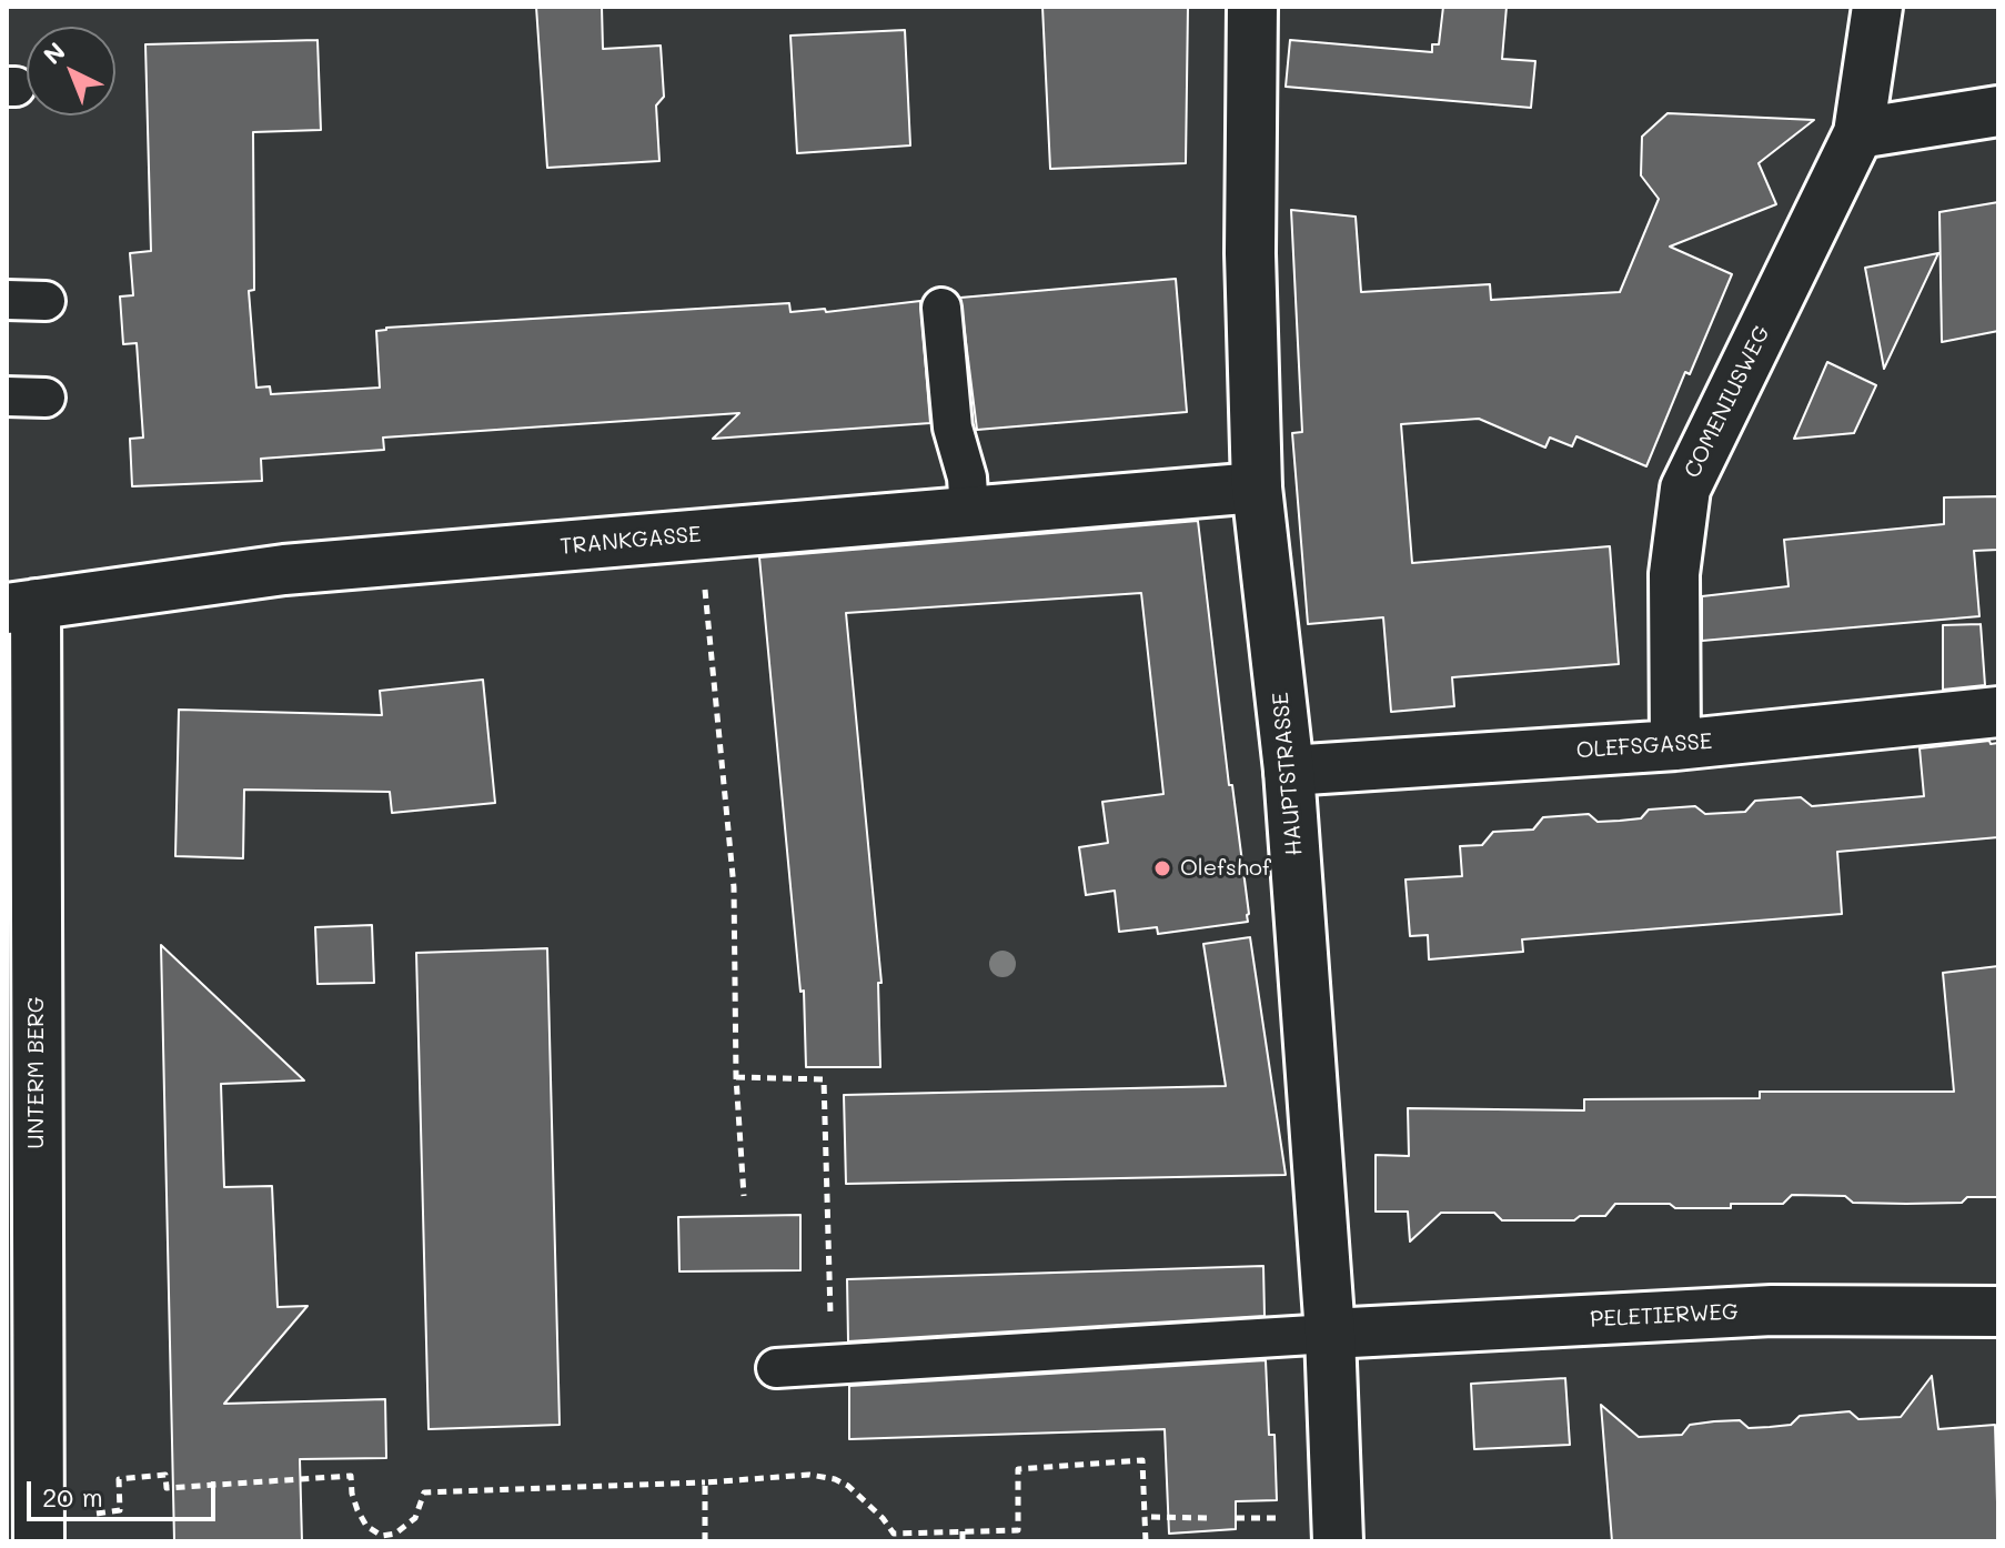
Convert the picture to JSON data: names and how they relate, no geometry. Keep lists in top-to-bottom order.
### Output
{
  "streets": {
    "street": [
      "COMENIUSWEG",
      "TRANKGASSE",
      "OLEFSGASSE",
      "HAUPTSTRASSE",
      "UNTERM BERG",
      "PELETIERWEG"
    ]
  },
  "crossings": [
    ["COMENIUSWEG", "OLEFSGASSE"],
    ["TRANKGASSE", "HAUPTSTRASSE"],
    ["TRANKGASSE", "UNTERM BERG"],
    ["OLEFSGASSE", "HAUPTSTRASSE"],
    ["HAUPTSTRASSE", "PELETIERWEG"]
  ],
  "places": ["Olefshof"],
  "scale_bar": "20 m",
  "north": "top left"
}
